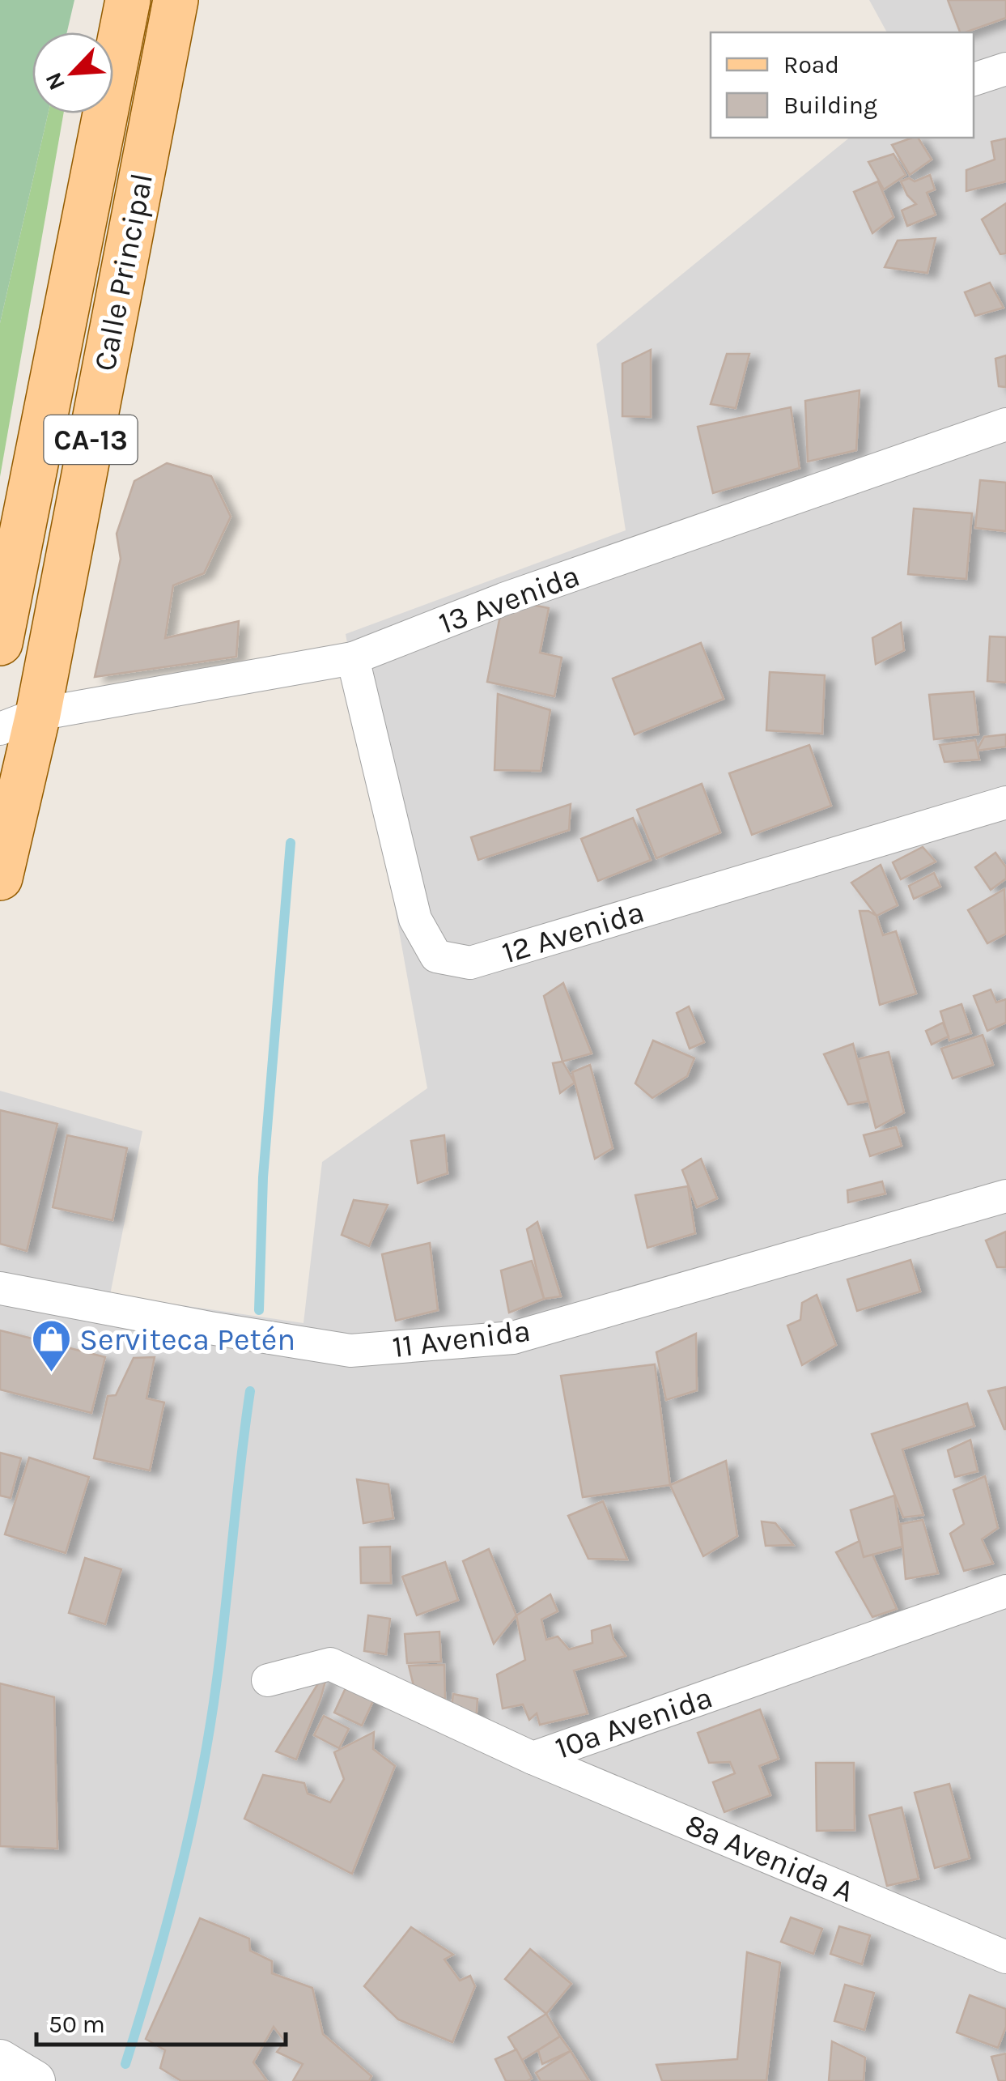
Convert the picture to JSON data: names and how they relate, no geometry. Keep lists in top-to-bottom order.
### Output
{
  "streets": {
    "main road": ["Calle Principal", "CA-13"],
    "street": [
      "13 Avenida",
      "12 Avenida",
      "11 Avenida",
      "10a Avenida",
      "8a Avenida A"
    ]
  },
  "crossings": [
    ["Calle Principal", "13 Avenida"],
    ["13 Avenida", "12 Avenida"],
    ["10a Avenida", "8a Avenida A"]
  ],
  "places": {
    "shop": ["Serviteca Petén"]
  },
  "legend": ["Road", "Building"],
  "scale_bar": "50 m",
  "north": "bottom left"
}
